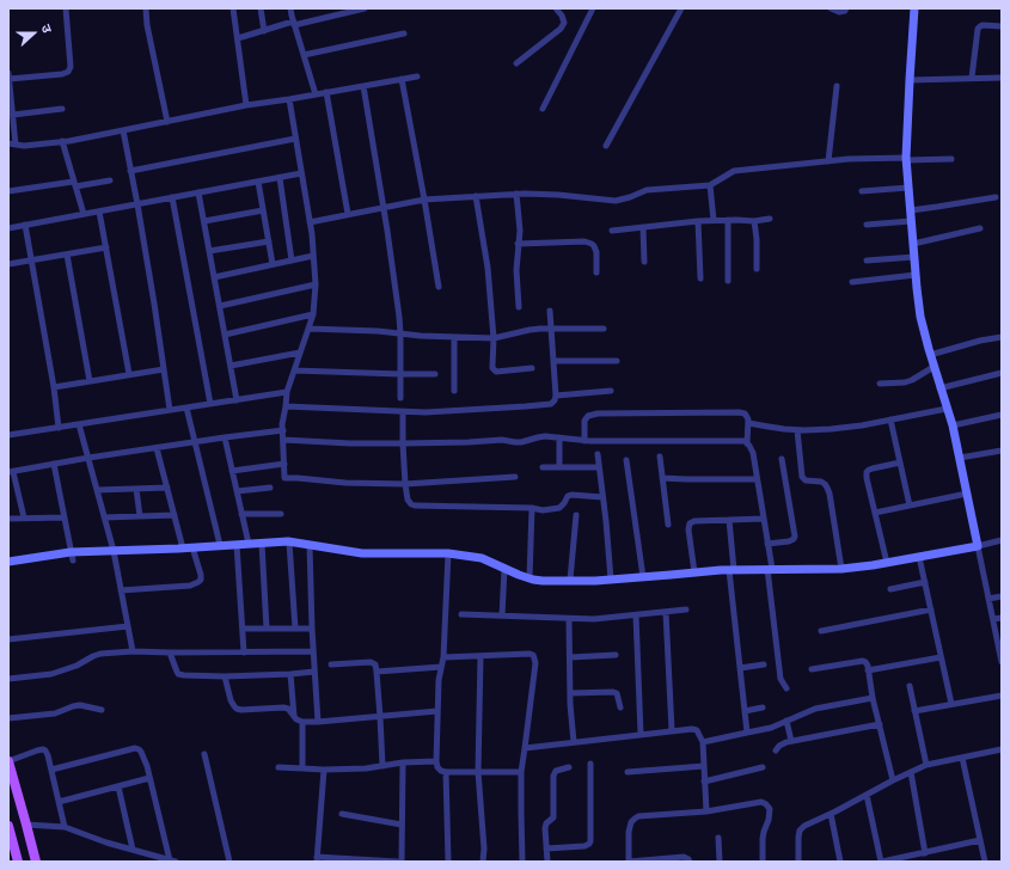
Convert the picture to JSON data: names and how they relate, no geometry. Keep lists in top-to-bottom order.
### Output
{
  "north": "right"
}
